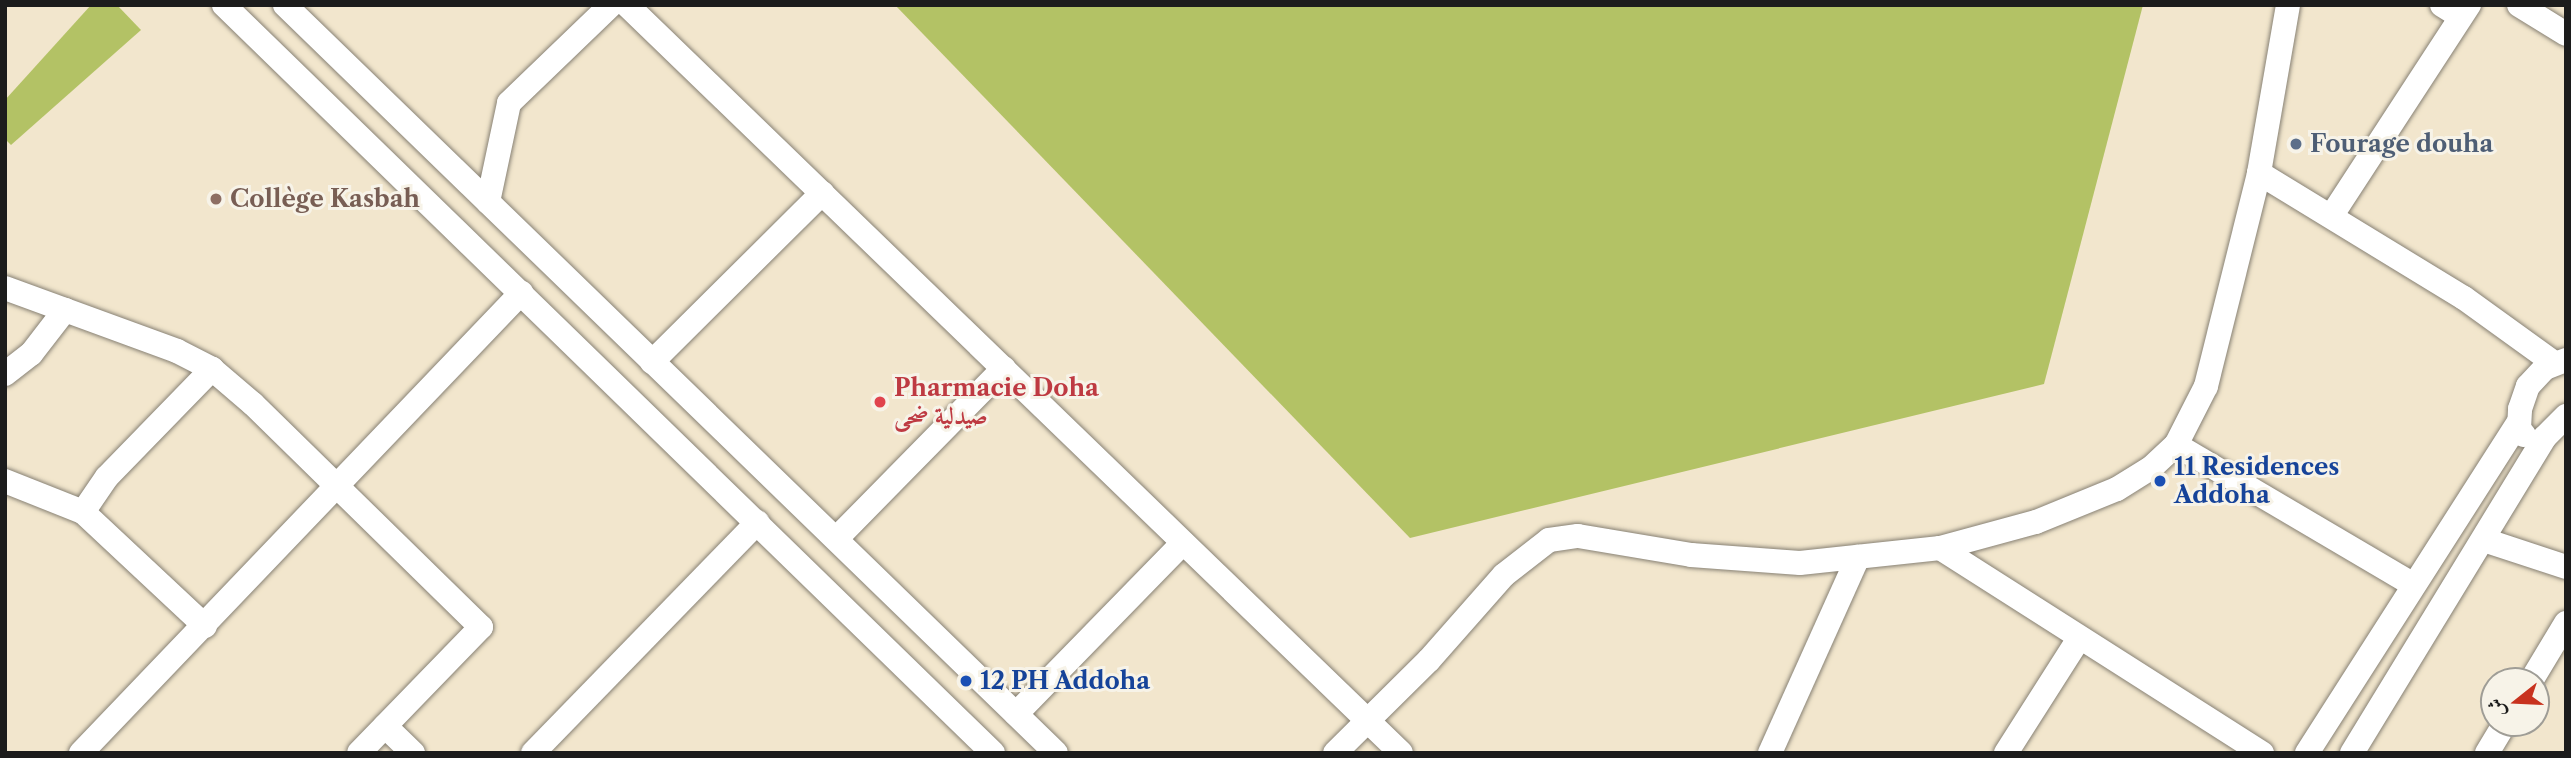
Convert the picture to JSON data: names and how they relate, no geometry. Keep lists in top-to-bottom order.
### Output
{
  "places": [
    "Fourage douha",
    "Collège Kasbah",
    "Pharmacie Doha صيدلية ضحى",
    "11 Residences Addoha",
    "12 PH Addoha"
  ],
  "north": "left"
}
